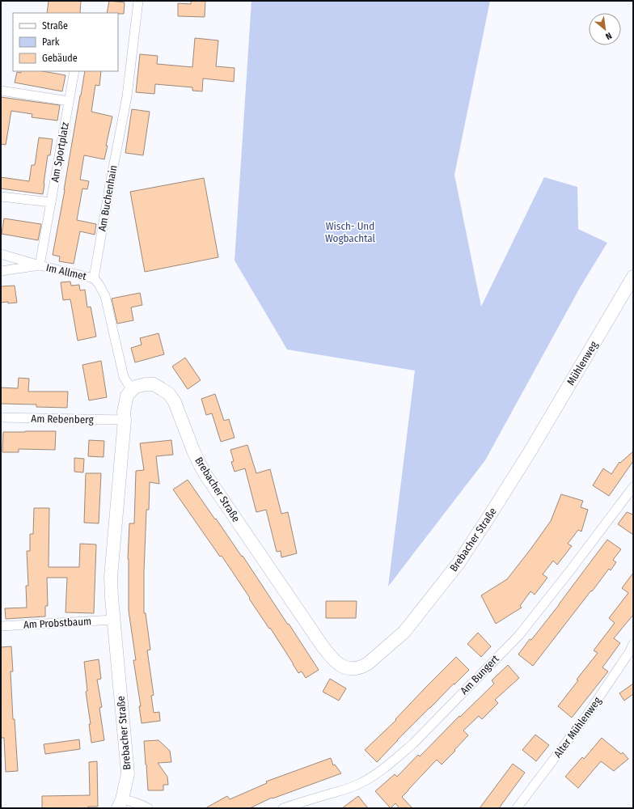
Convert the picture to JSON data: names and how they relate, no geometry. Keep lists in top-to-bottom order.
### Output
{
  "streets": {
    "street": [
      "Am Sportplatz",
      "Am Buchenhain",
      "Im Allmet",
      "Mühlenweg",
      "Am Rebenberg",
      "Brebacher Straße",
      "Am Probstbaum",
      "Am Bungert",
      "Alter Mühlenweg"
    ]
  },
  "crossings": [
    ["Am Sportplatz", "Im Allmet"],
    ["Am Buchenhain", "Im Allmet"],
    ["Mühlenweg", "Brebacher Straße"],
    ["Am Rebenberg", "Brebacher Straße"],
    ["Brebacher Straße", "Am Probstbaum"]
  ],
  "parks": ["Wisch- Und Wogbachtal"],
  "legend": ["Straße", "Park", "Gebäude"],
  "north": "bottom right"
}
